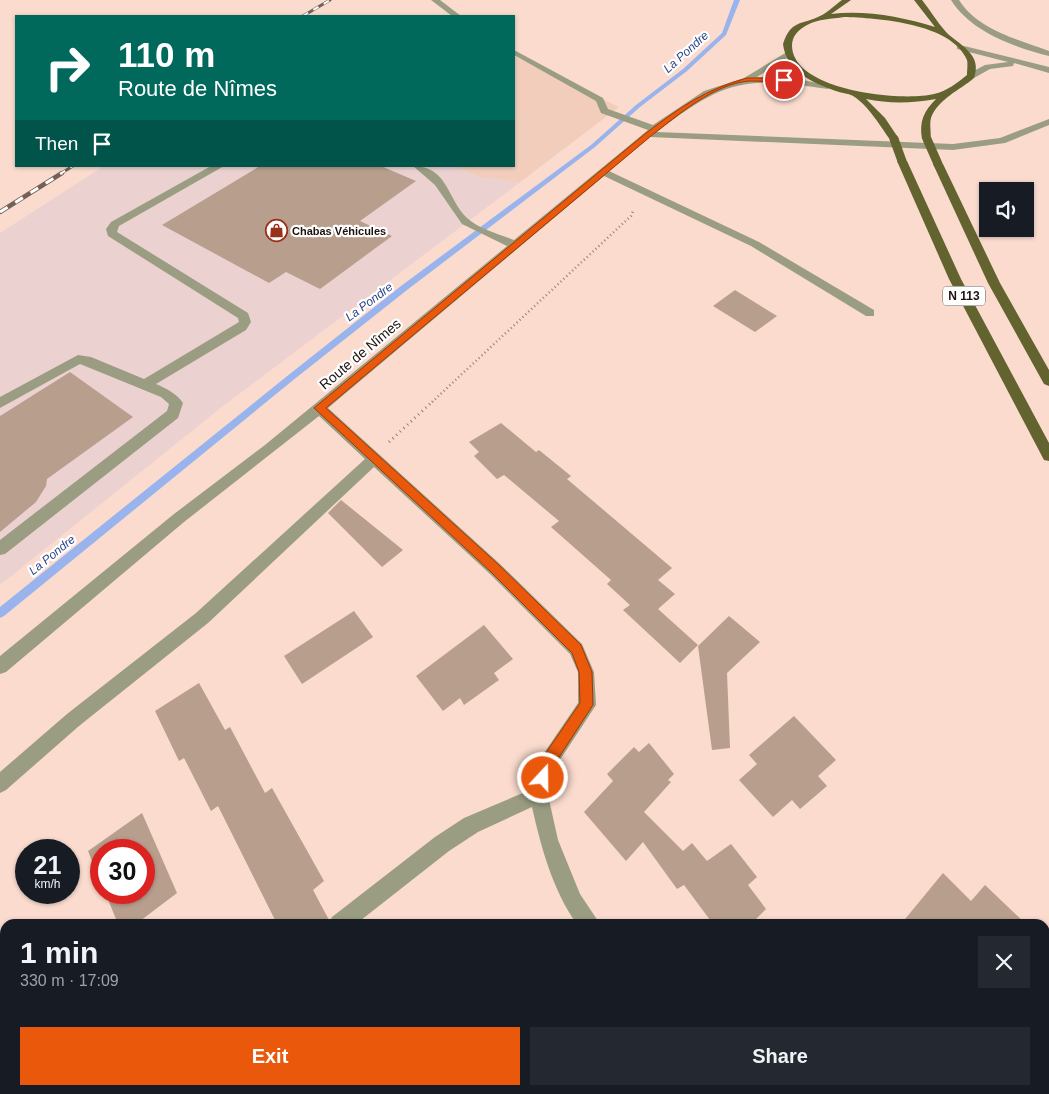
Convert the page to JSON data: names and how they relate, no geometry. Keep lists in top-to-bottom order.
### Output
{
  "streets": {
    "main road": ["N 113"],
    "street": ["Route de Nîmes"]
  },
  "water": ["La Pondre"],
  "places": {
    "shop": ["Chabas Véhicules"]
  },
  "page": {
    "turn": ["110 m", "Route de Nîmes"],
    "then": "Then",
    "speed": "21 km/h",
    "limit": "30",
    "heading": ["1 min", "330 m · 17:09"],
    "buttons": ["Exit", "Share"]
  }
}
